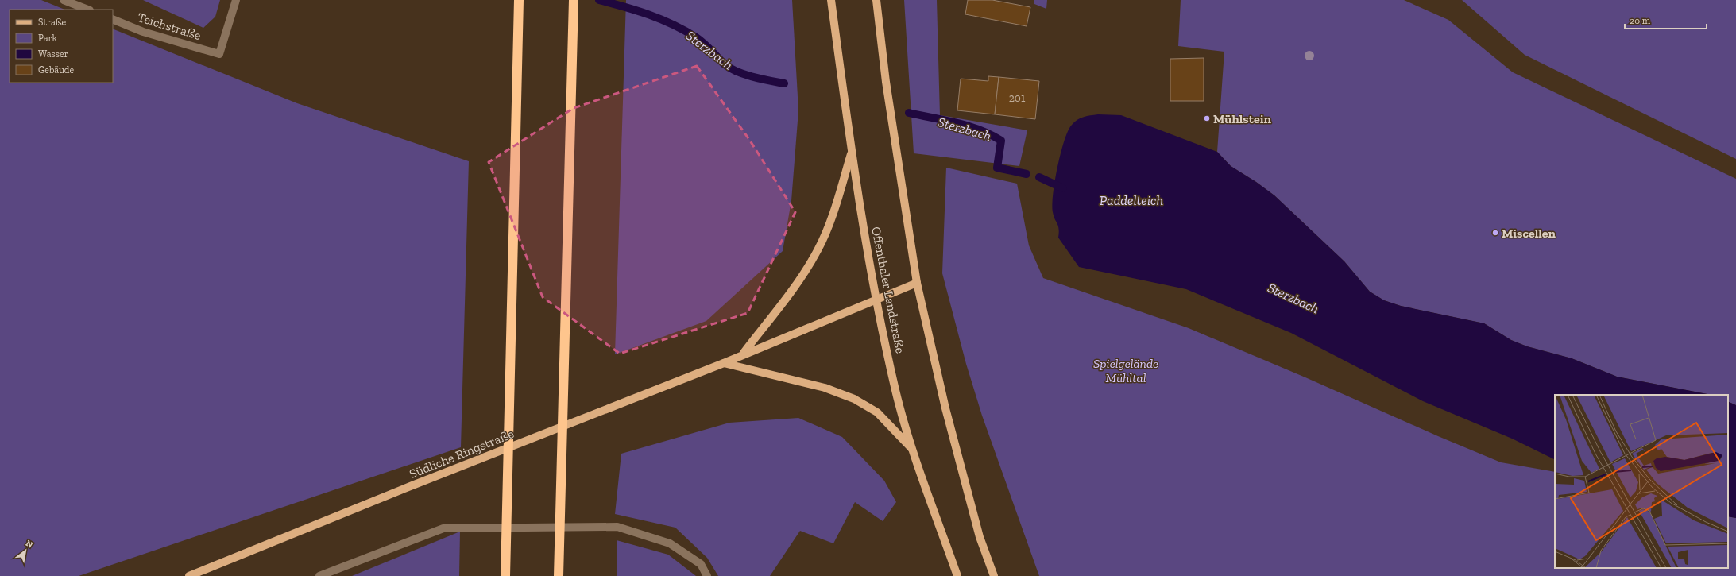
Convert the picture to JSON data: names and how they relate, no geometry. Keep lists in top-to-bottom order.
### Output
{
  "streets": {
    "main road": ["Offenthaler Landstraße", "Südliche Ringstraße"],
    "lane": ["Teichstraße"]
  },
  "crossings": [
    ["Offenthaler Landstraße", "Südliche Ringstraße"]
  ],
  "water": ["Sterzbach", "Paddelteich"],
  "parks": ["Spielgelände Mühltal"],
  "places": ["Mühlstein", "Miscellen"],
  "house_numbers": ["201"],
  "legend": [
    "Straße",
    "Park",
    "Wasser",
    "Gebäude"
  ],
  "scale_bar": "20 m",
  "north": "top right"
}
